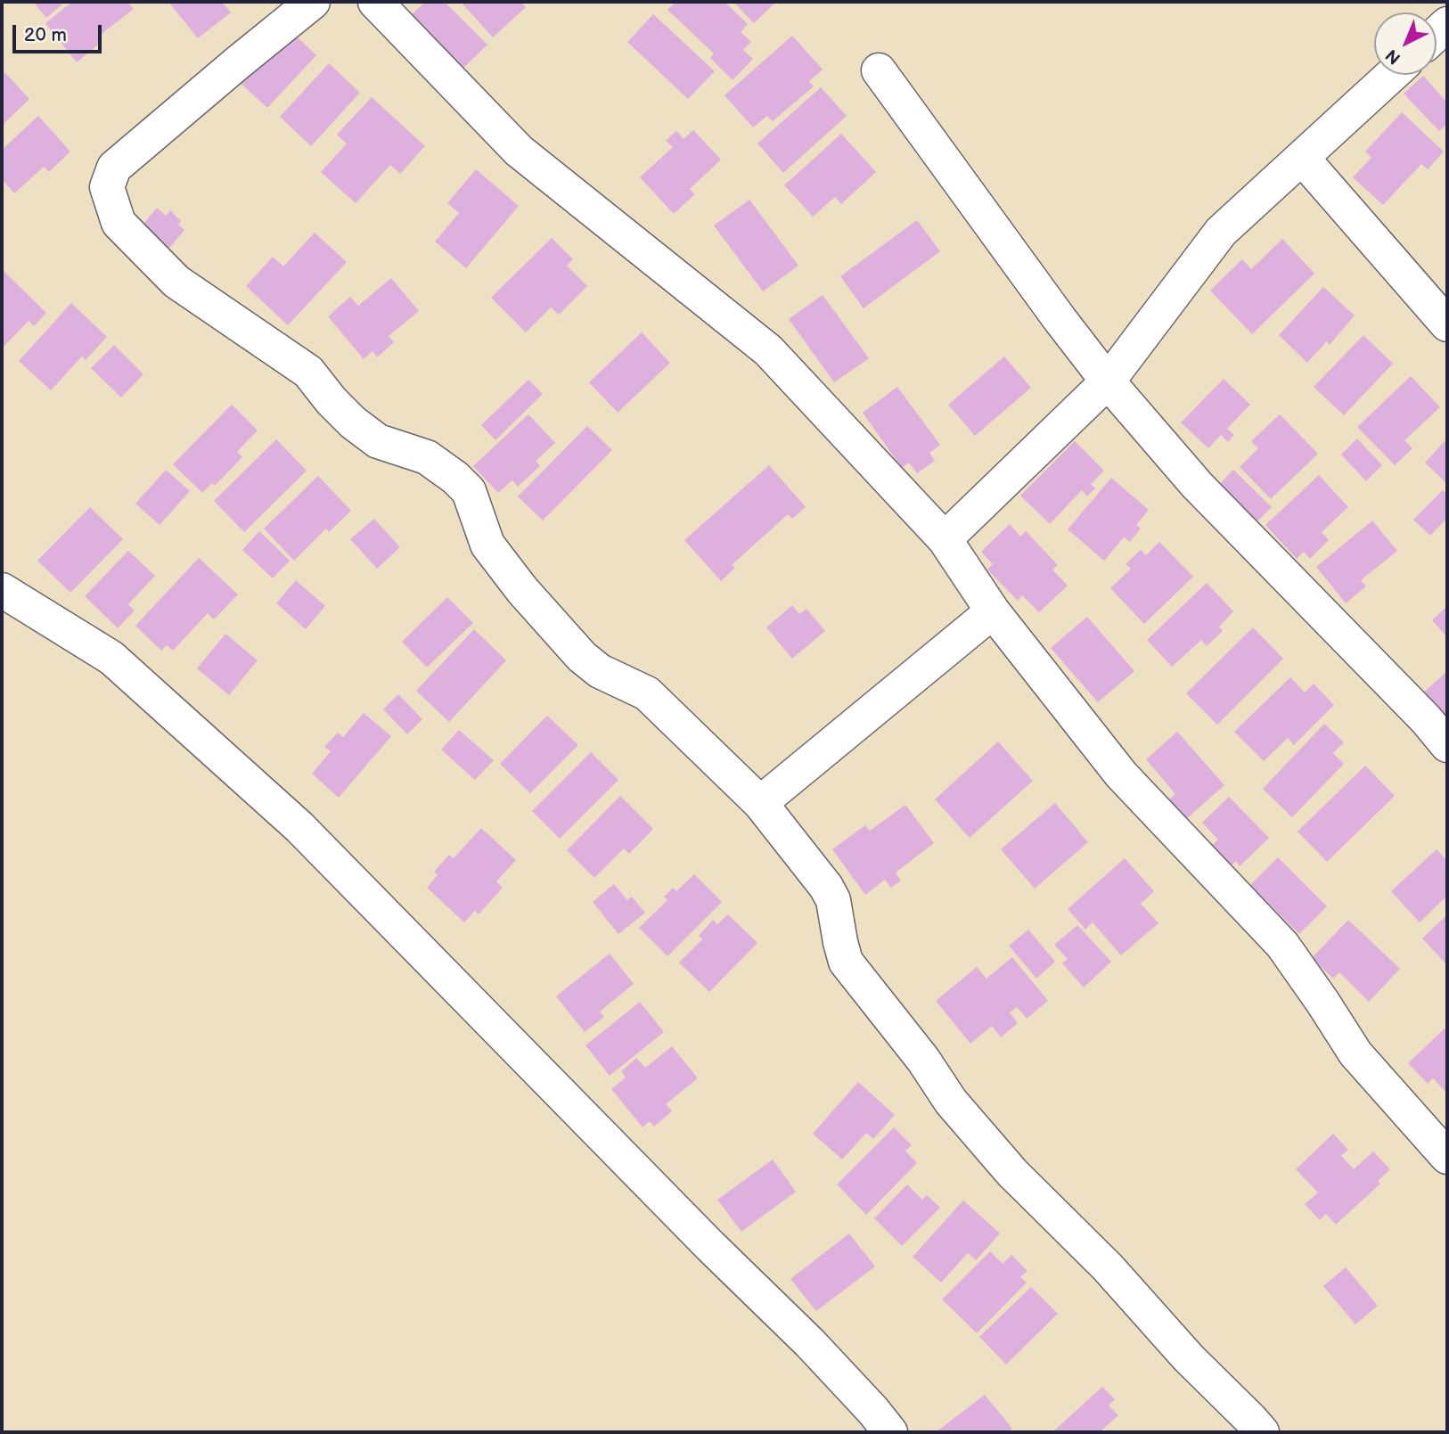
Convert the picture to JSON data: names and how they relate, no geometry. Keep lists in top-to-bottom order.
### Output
{
  "scale_bar": "20 m",
  "north": "bottom left"
}
